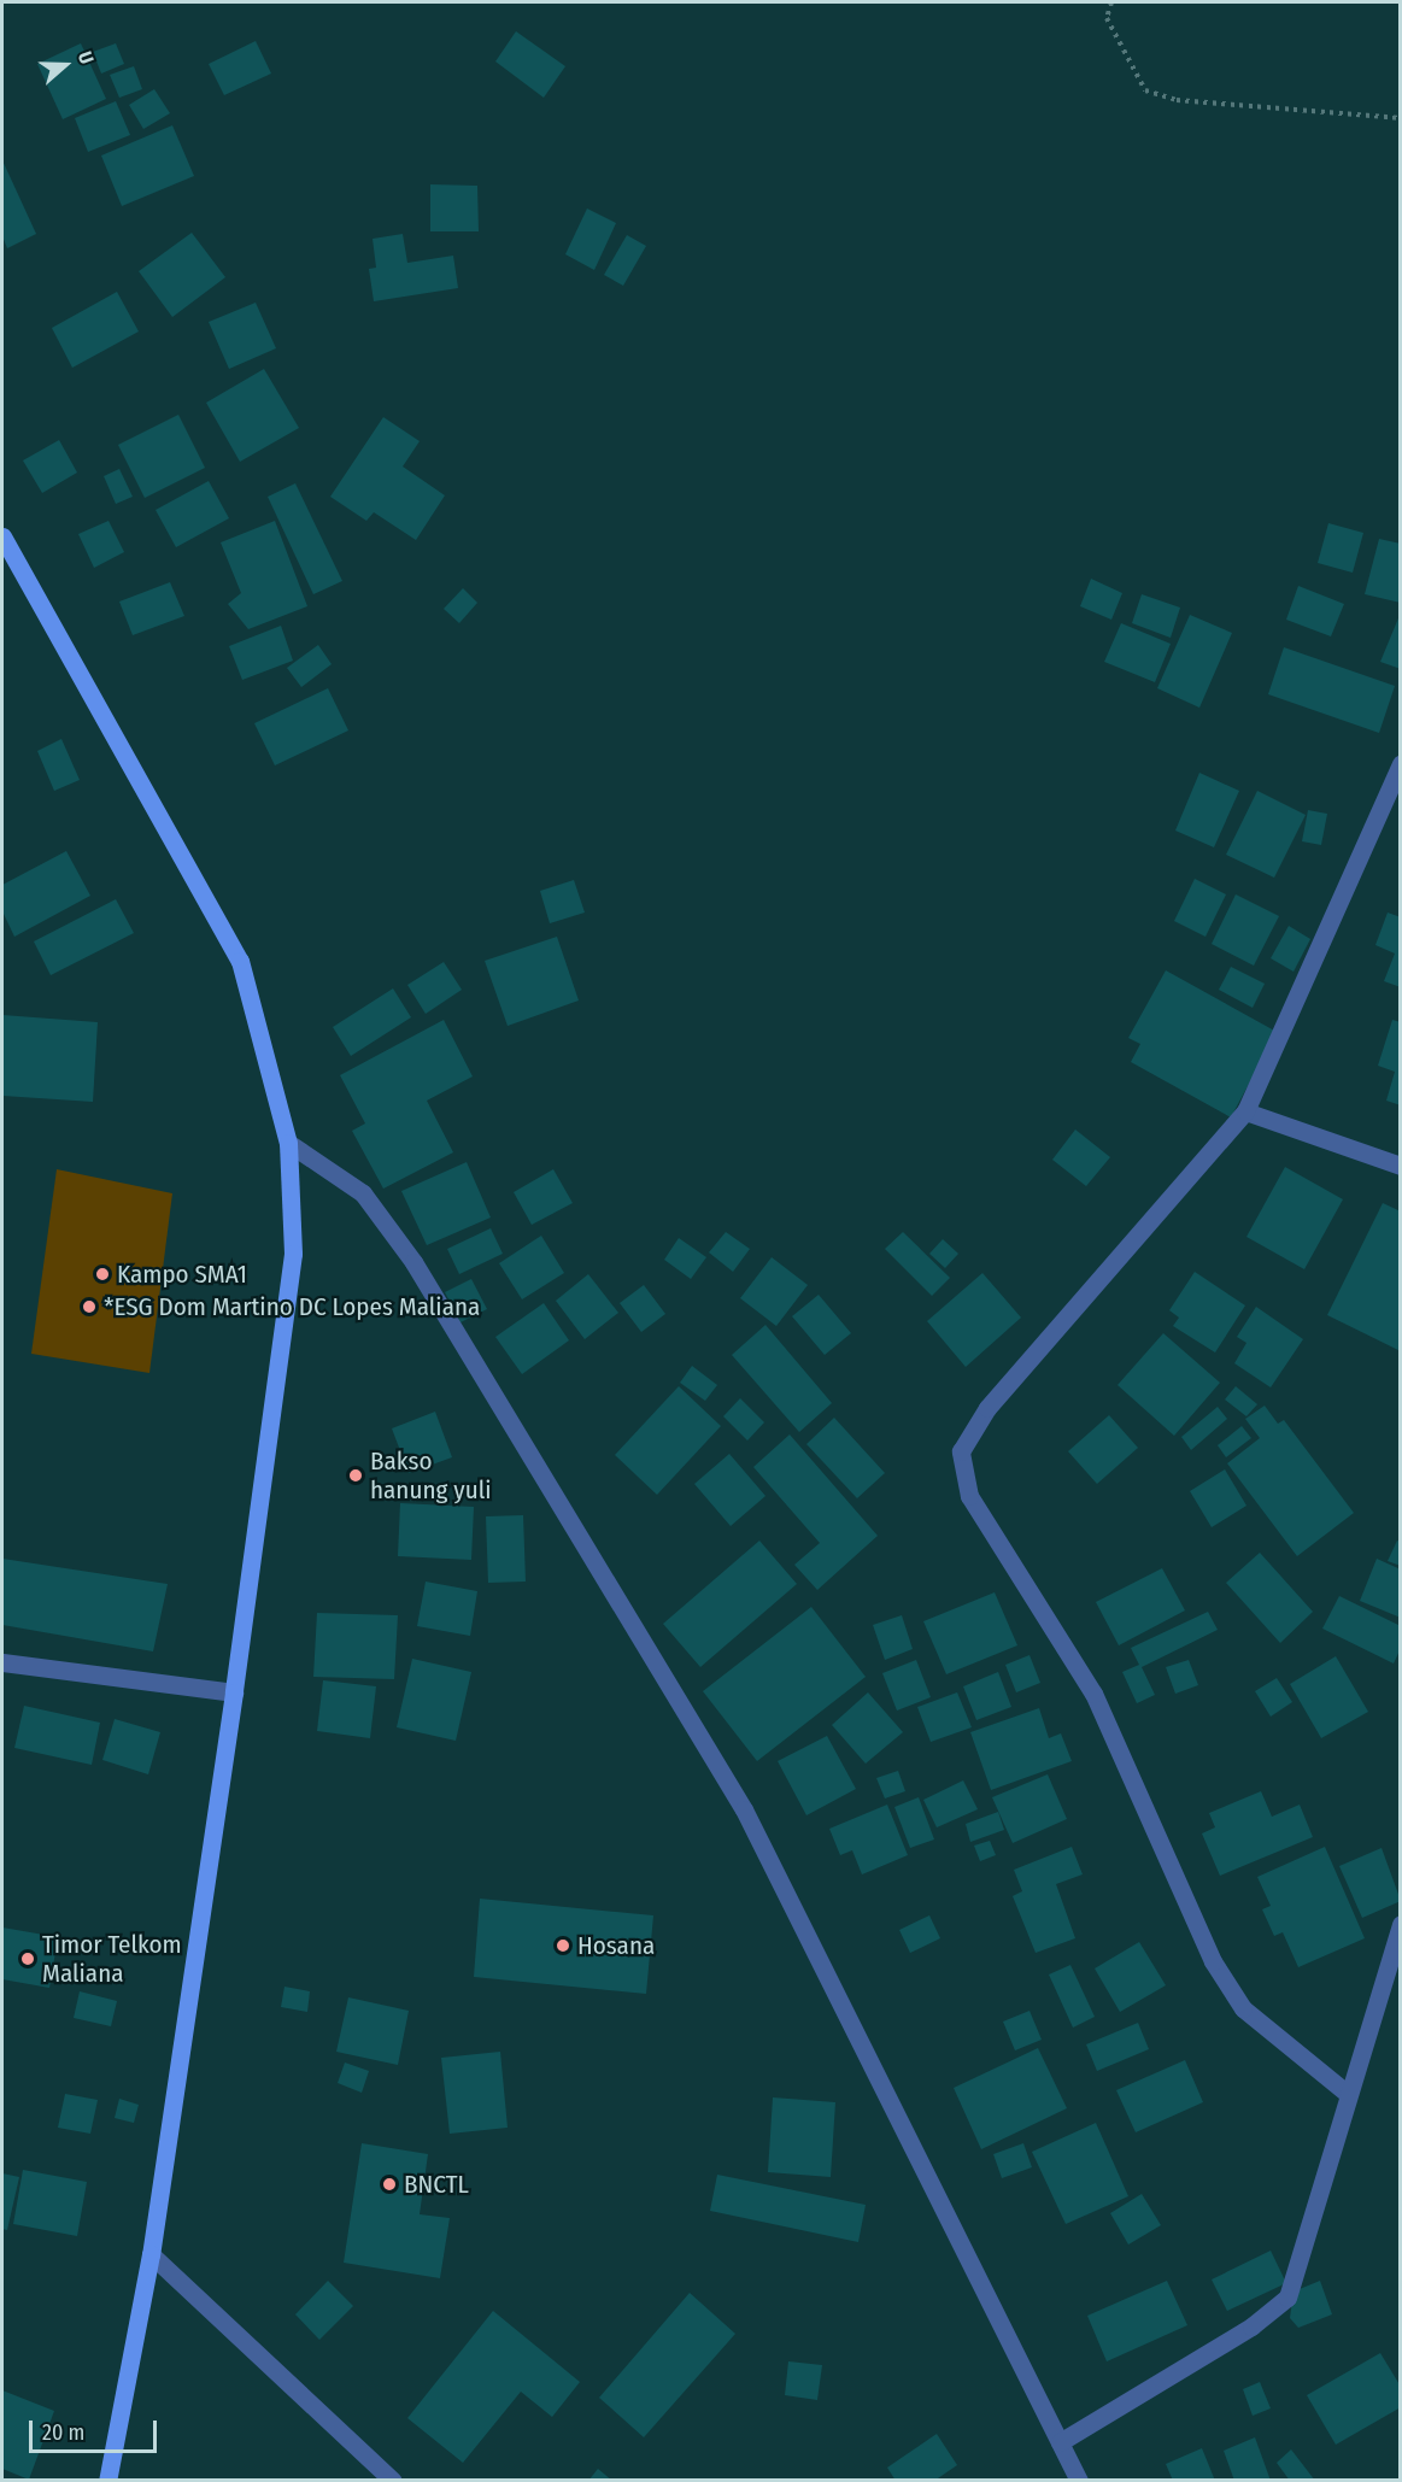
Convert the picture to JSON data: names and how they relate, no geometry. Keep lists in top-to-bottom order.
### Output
{
  "places": [
    "Kampo SMA1",
    "*ESG Dom Martino DC Lopes Maliana",
    "Bakso hanung yuli",
    "Hosana",
    "Timor Telkom Maliana",
    "BNCTL"
  ],
  "scale_bar": "20 m",
  "north": "right"
}
